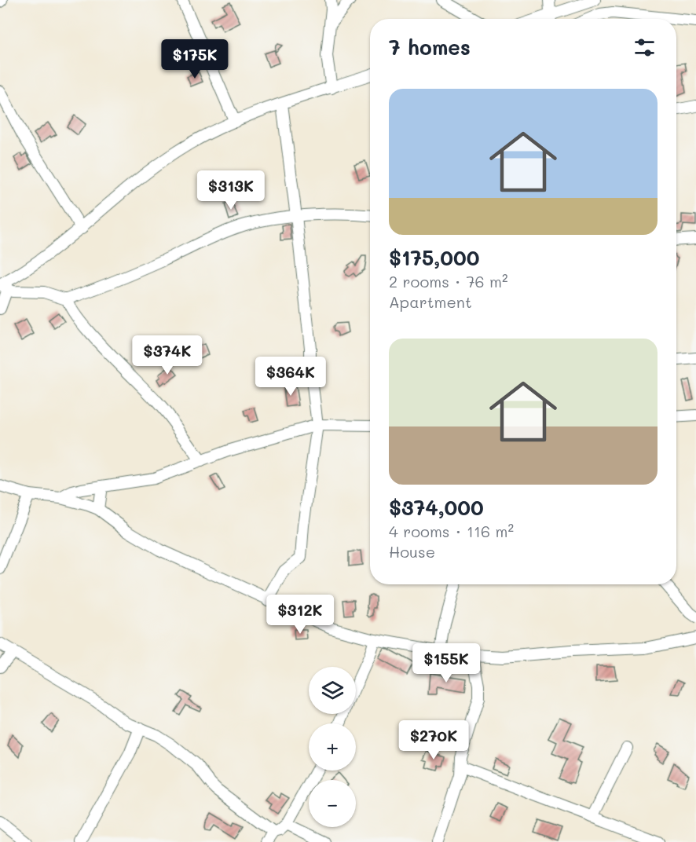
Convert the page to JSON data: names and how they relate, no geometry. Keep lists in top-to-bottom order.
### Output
{
  "page": {
    "heading": "7 homes",
    "price": [
      "$175K",
      "$313K",
      "$374K",
      "$364K",
      "$312K",
      "$155K",
      "$270K"
    ],
    "list": [
      {
        "name": "$175,000",
        "note": "2 rooms · 76 m² · Apartment"
      },
      {
        "name": "$374,000",
        "note": "4 rooms · 116 m² · House"
      }
    ],
    "map_buttons": ["+", "−"]
  }
}
